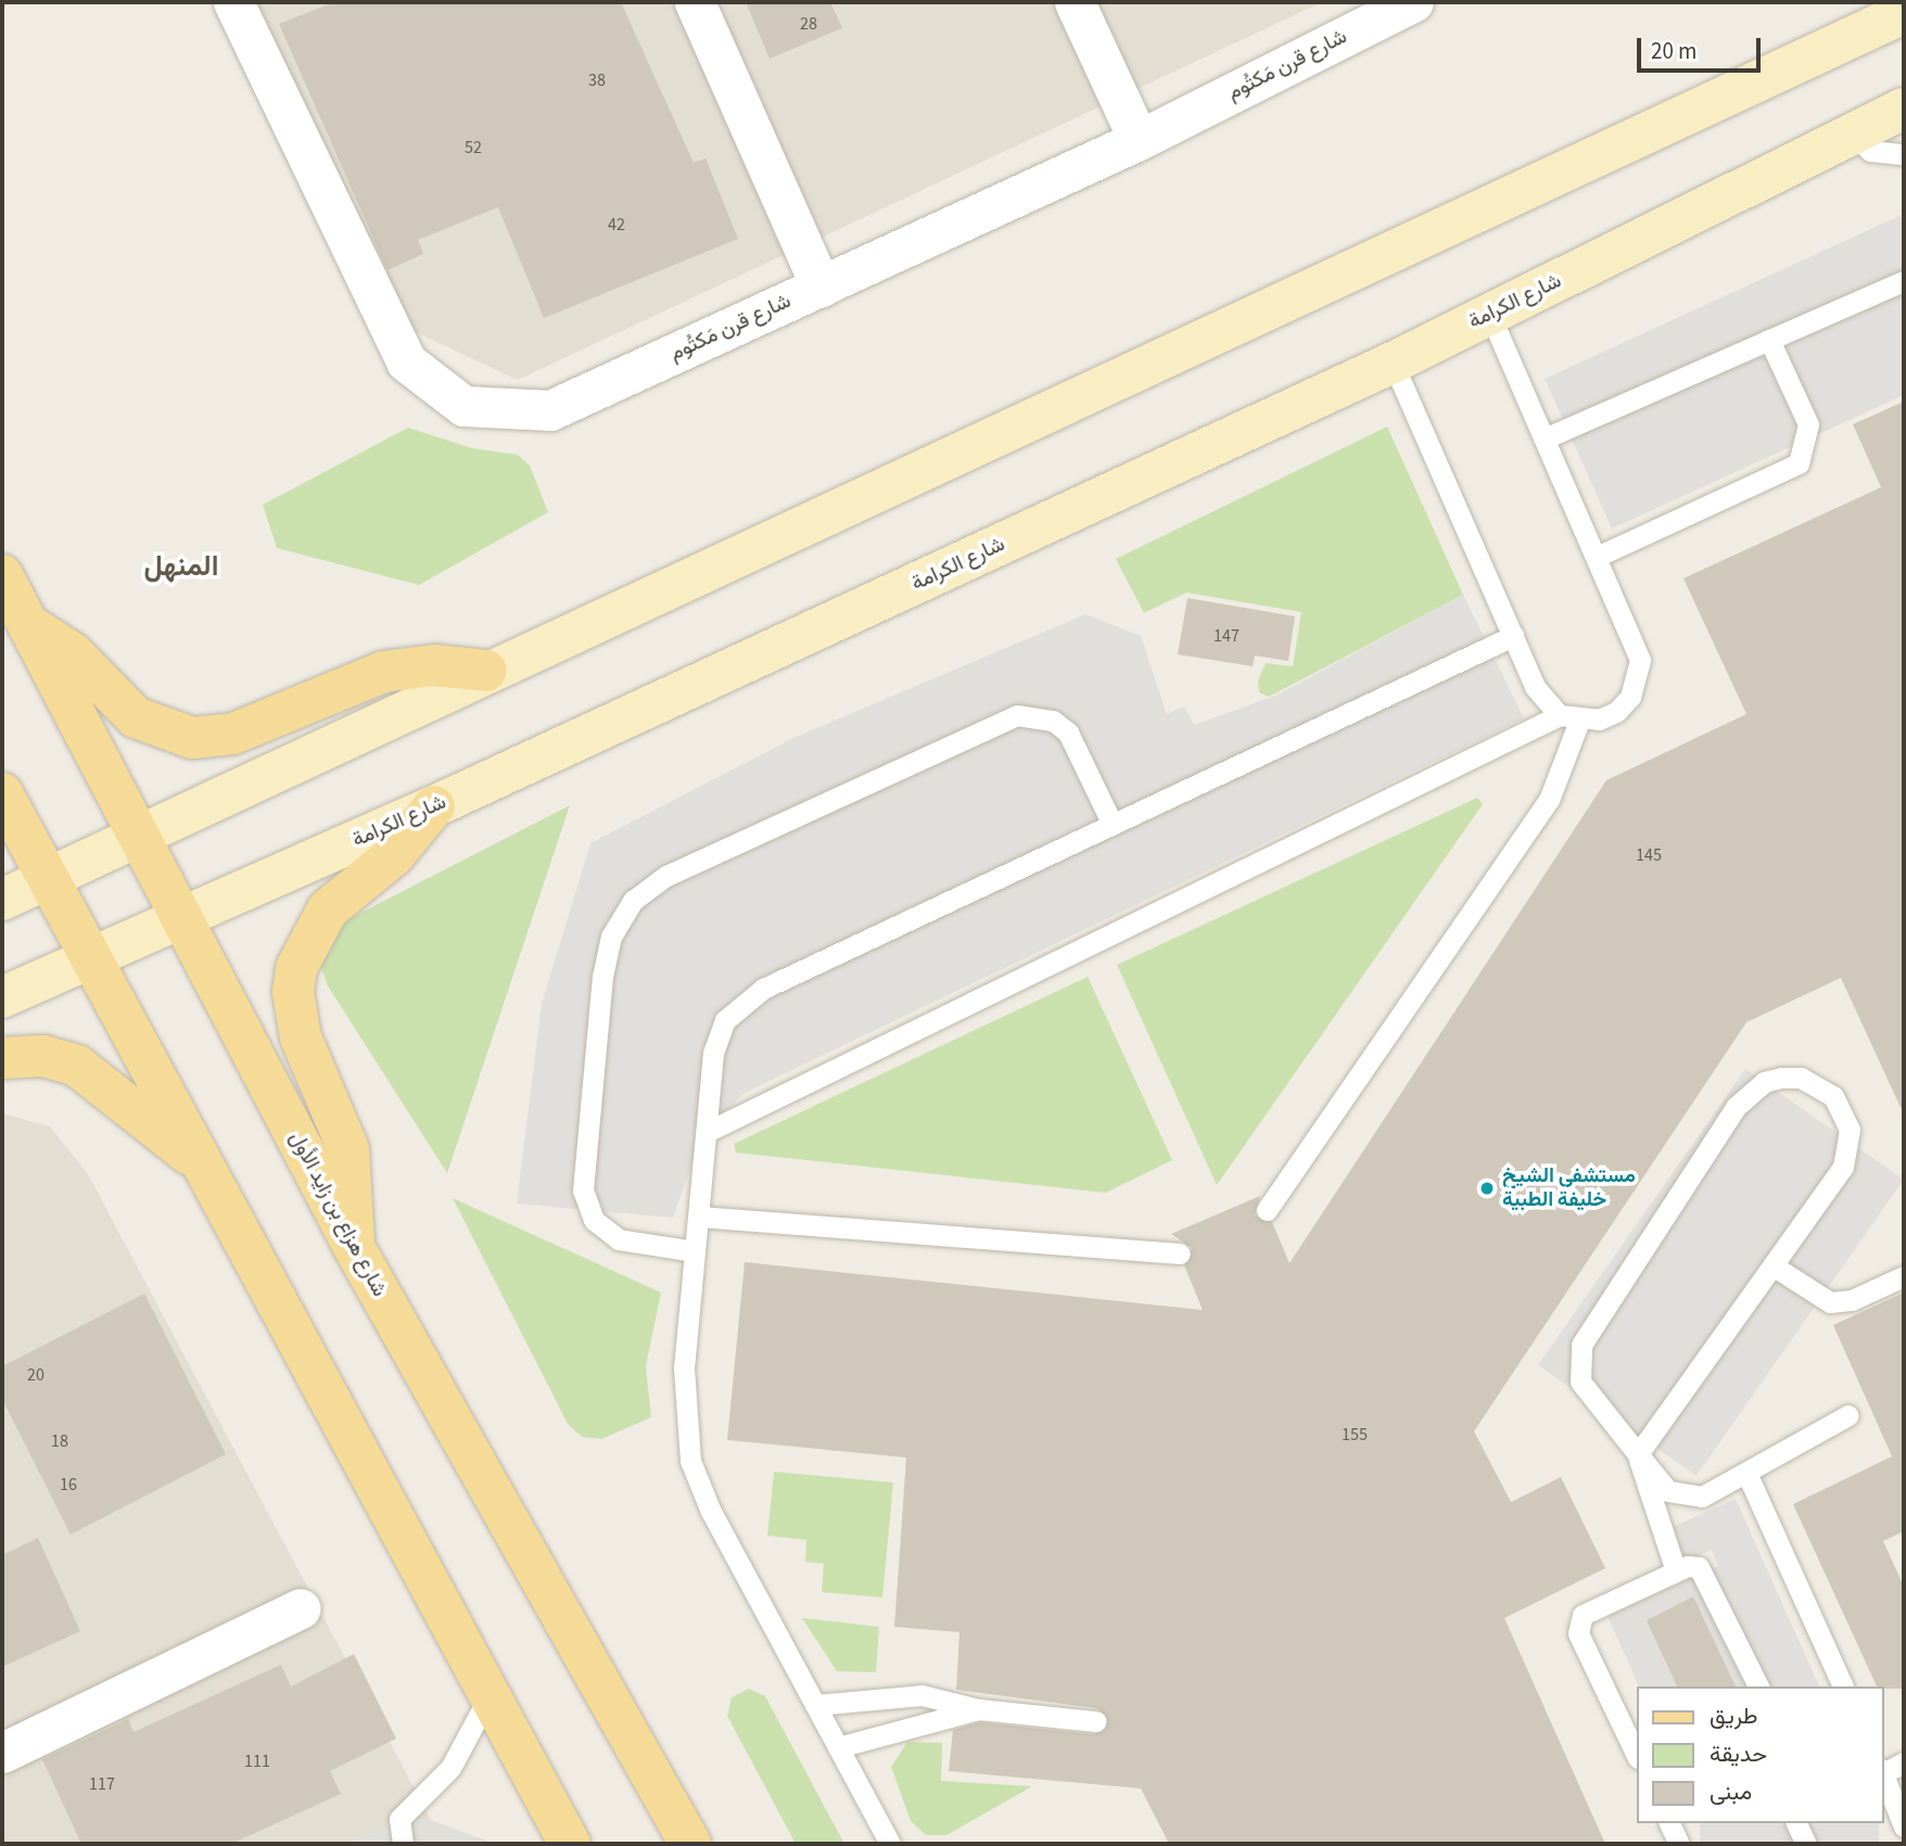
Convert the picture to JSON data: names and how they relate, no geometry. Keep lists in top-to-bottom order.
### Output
{
  "streets": {
    "main road": ["شارع الكرامة", "شارع هزاع بن زايد الأول"],
    "street": ["شارع قرن مَكتُوم"]
  },
  "crossings": [
    ["شارع الكرامة", "شارع هزاع بن زايد الأول"]
  ],
  "districts": ["المنهل"],
  "places": ["مستشفي الشيخ خليفة الطبية"],
  "house_numbers": [
    "28",
    "38",
    "52",
    "42",
    "147",
    "145",
    "20",
    "155",
    "18",
    "16",
    "111",
    "117"
  ],
  "legend": ["طريق", "حديقة", "مبنى"],
  "scale_bar": "20 m"
}
